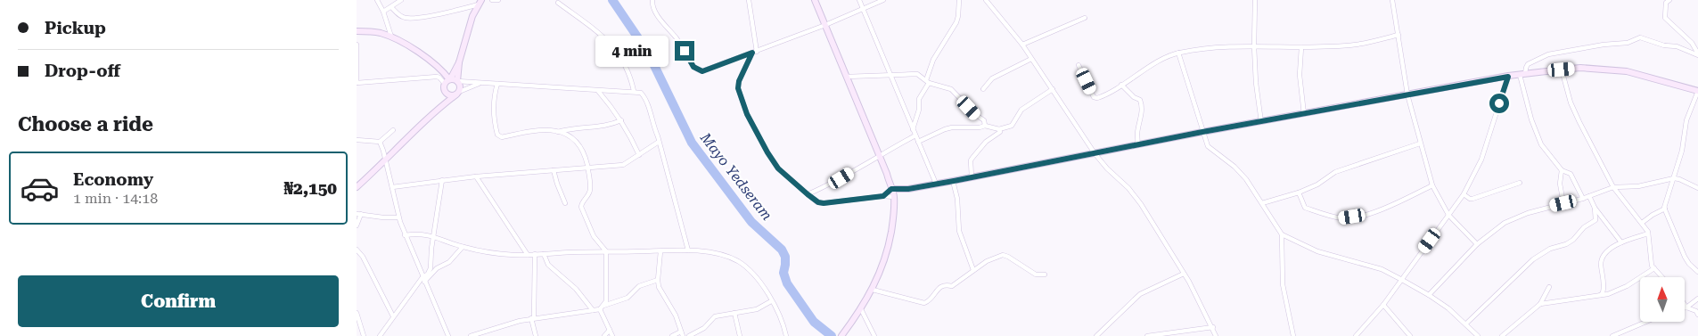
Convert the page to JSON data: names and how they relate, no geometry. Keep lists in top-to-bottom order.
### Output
{
  "water": ["Mayo Yedseram"],
  "north": "top",
  "page": {
    "banner": ["Pickup", "Drop-off"],
    "bubble": "4 min",
    "heading": "Choose a ride",
    "list": [
      {
        "name": "Economy",
        "note": "1 min · 14:18",
        "value": "₦2,150"
      }
    ],
    "buttons": "Confirm"
  }
}
